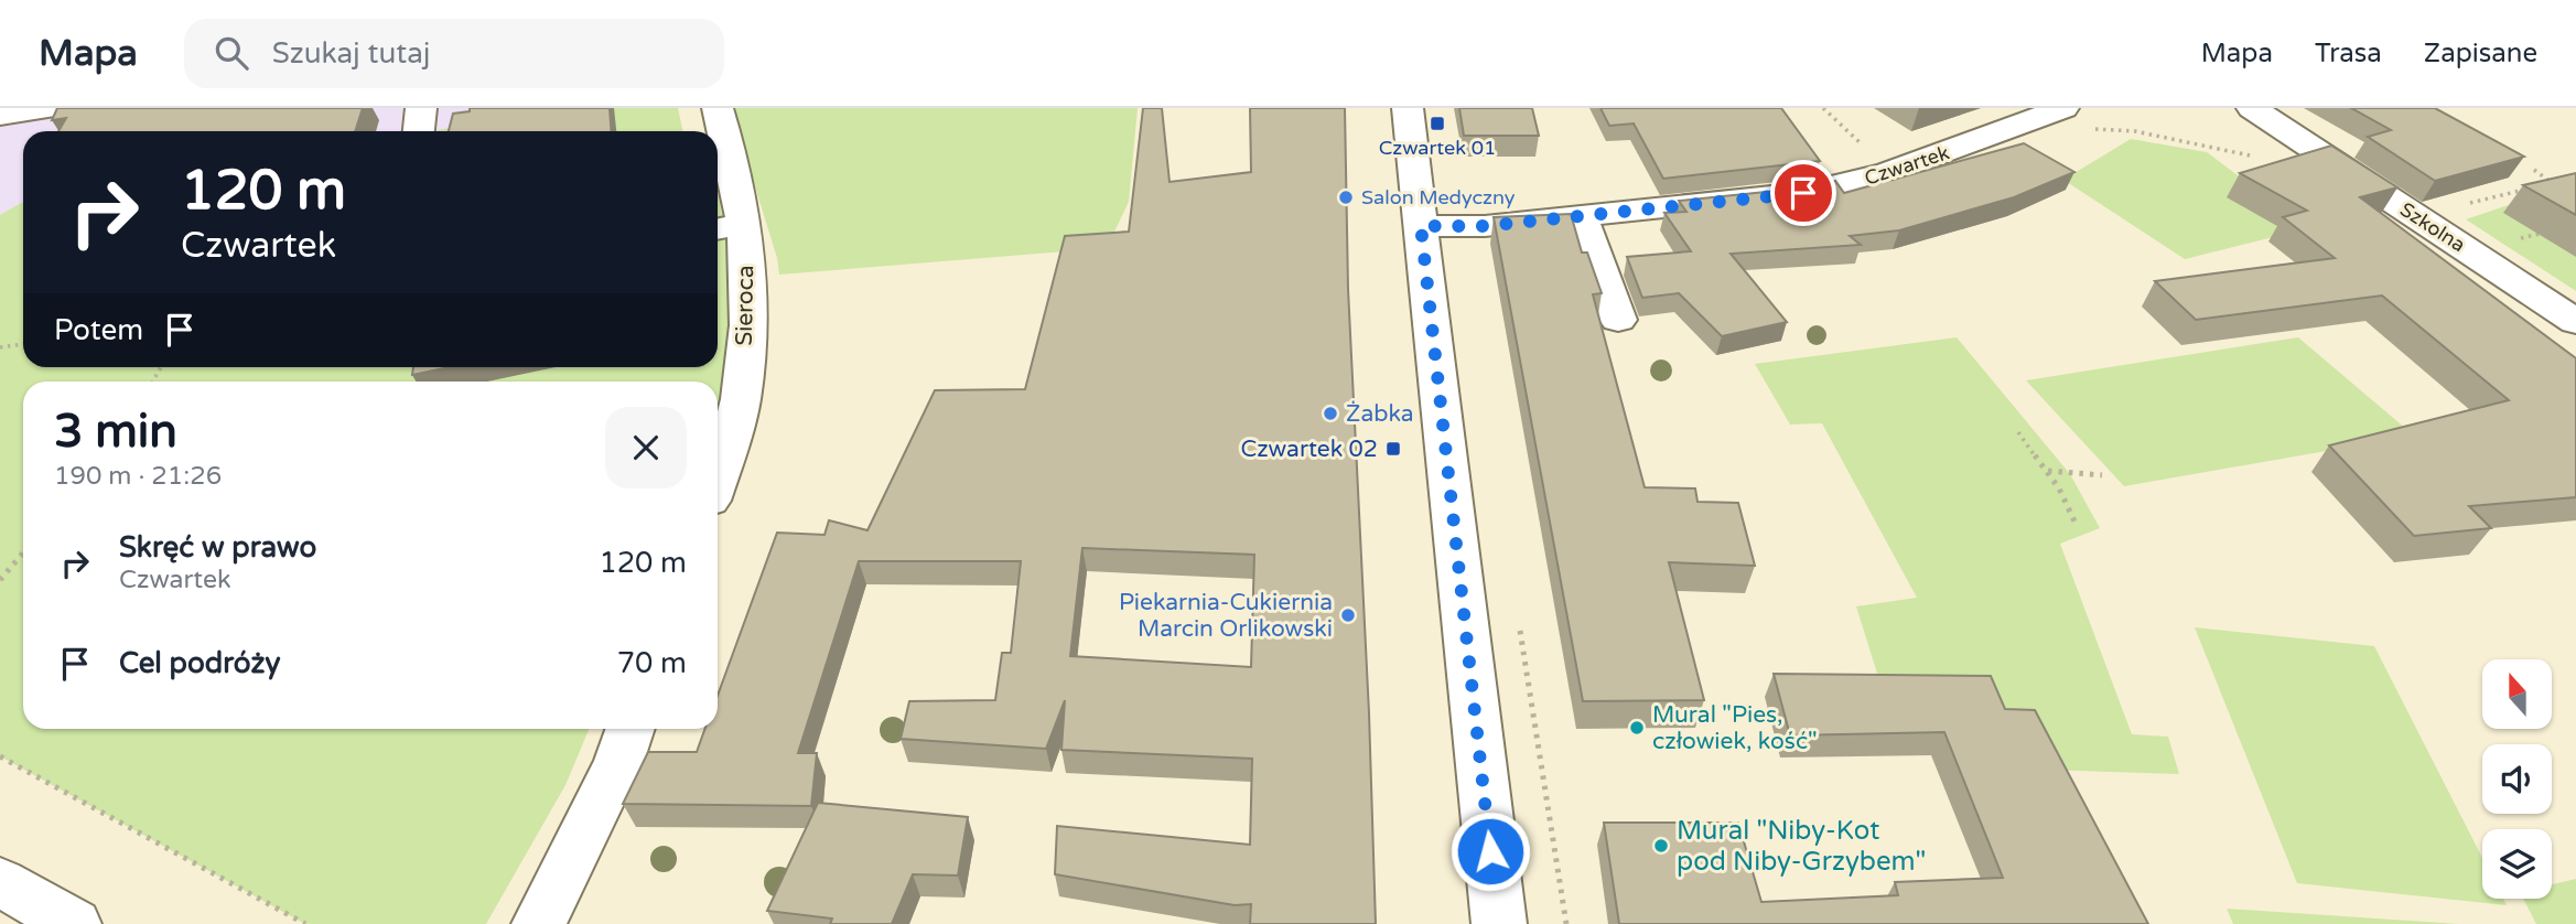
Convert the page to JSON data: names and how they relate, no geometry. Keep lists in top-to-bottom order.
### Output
{
  "streets": {
    "street": ["Czwartek", "Szkolna", "Sieroca"]
  },
  "places": {
    "transit": ["Czwartek 01", "Czwartek 02"],
    "other": [
      "Salon Medyczny",
      "Żabka",
      "Piekarnia-Cukiernia Marcin Orlikowski",
      "Mural \"Pies, człowiek, kość\"",
      "Mural \"Niby-Kot pod Niby-Grzybem\""
    ]
  },
  "north": "top",
  "page": {
    "header": "Mapa",
    "search": "Szukaj tutaj",
    "nav": ["Mapa", "Trasa", "Zapisane"],
    "turn": ["120 m", "Czwartek"],
    "then": "Potem",
    "heading": ["3 min", "190 m · 21:26"],
    "list": [
      {
        "name": "Skręć w prawo",
        "note": "Czwartek",
        "value": "120 m"
      },
      {
        "name": "Cel podróży",
        "value": "70 m"
      }
    ]
  }
}
